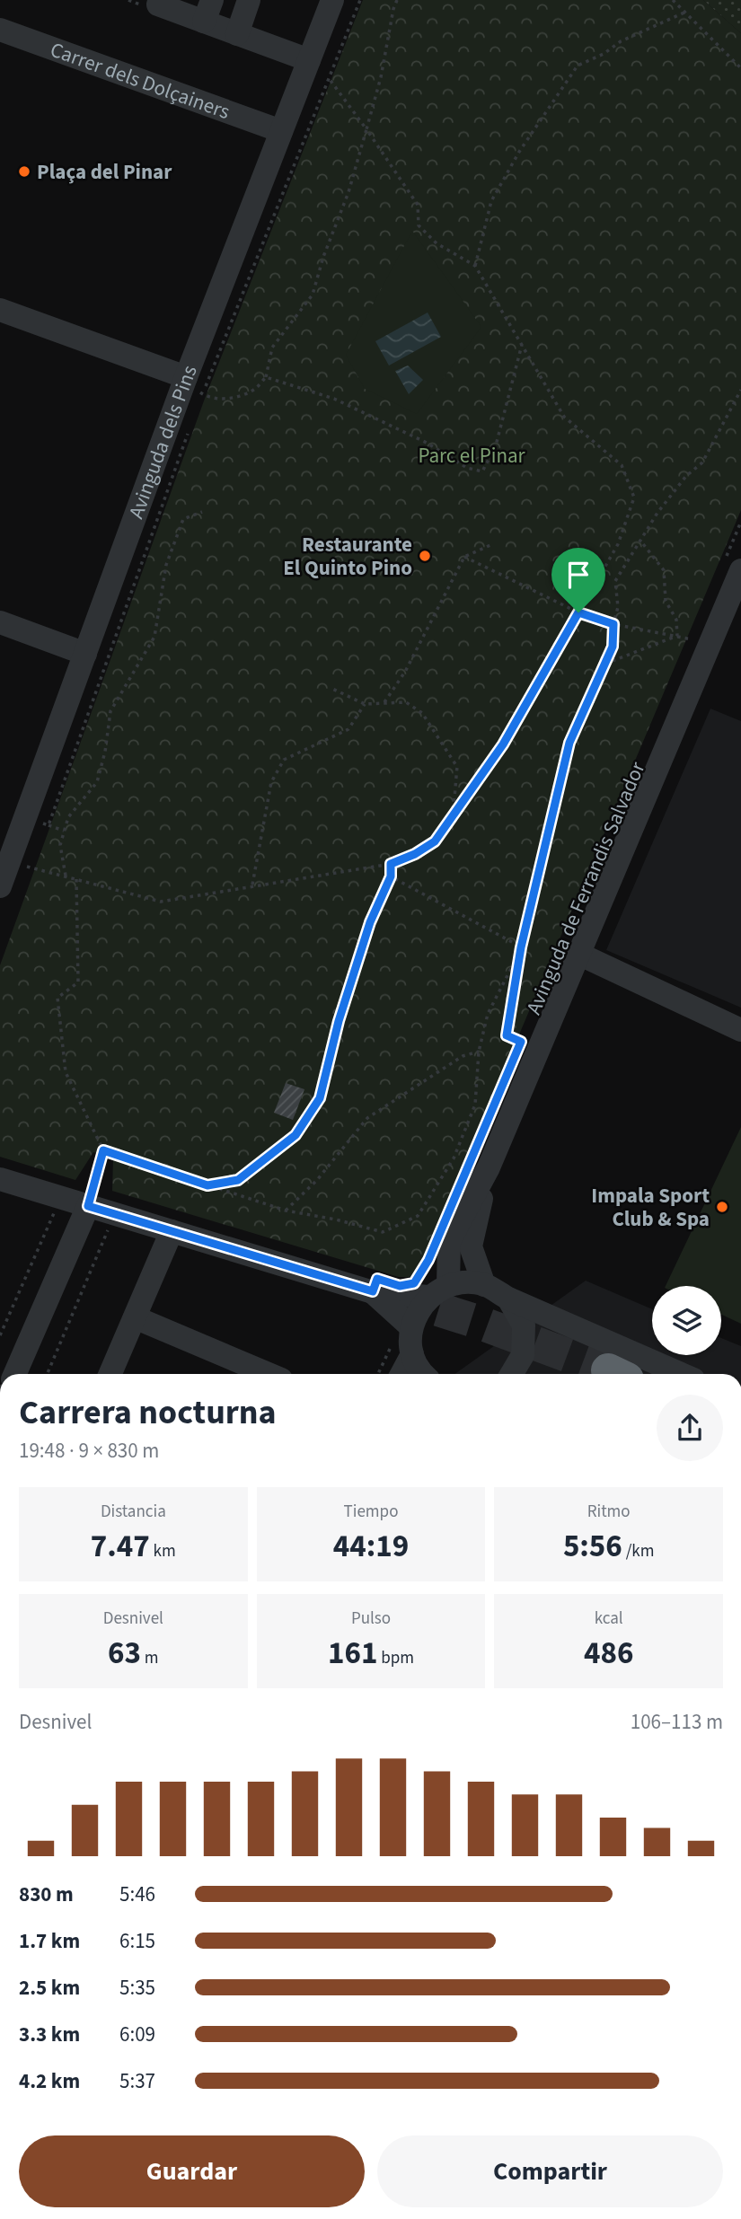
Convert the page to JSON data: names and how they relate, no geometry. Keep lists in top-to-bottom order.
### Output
{
  "streets": {
    "street": ["Carrer dels Dolçainers", "Avinguda dels Pins", "Avinguda de Ferrandis Salvador"]
  },
  "crossings": [
    ["Carrer dels Dolçainers", "Avinguda dels Pins"]
  ],
  "parks": ["Parc el Pinar"],
  "places": ["Plaça del Pinar", "Restaurante El Quinto Pino", "Impala Sport Club & Spa"],
  "page": {
    "heading": ["Carrera nocturna", "19:48 · 9 × 830 m"],
    "stats": [
      ["Distancia", "7.47 km"],
      ["Tiempo", "44:19"],
      ["Ritmo", "5:56 /km"],
      ["Desnivel", "63 m"],
      ["Pulso", "161 bpm"],
      ["kcal", "486"]
    ],
    "chart": ["Desnivel", "106–113 m"],
    "list": [
      {
        "name": "830 m",
        "note": "5:46"
      },
      {
        "name": "1.7 km",
        "note": "6:15"
      },
      {
        "name": "2.5 km",
        "note": "5:35"
      },
      {
        "name": "3.3 km",
        "note": "6:09"
      },
      {
        "name": "4.2 km",
        "note": "5:37"
      }
    ],
    "buttons": ["Guardar", "Compartir"]
  }
}
